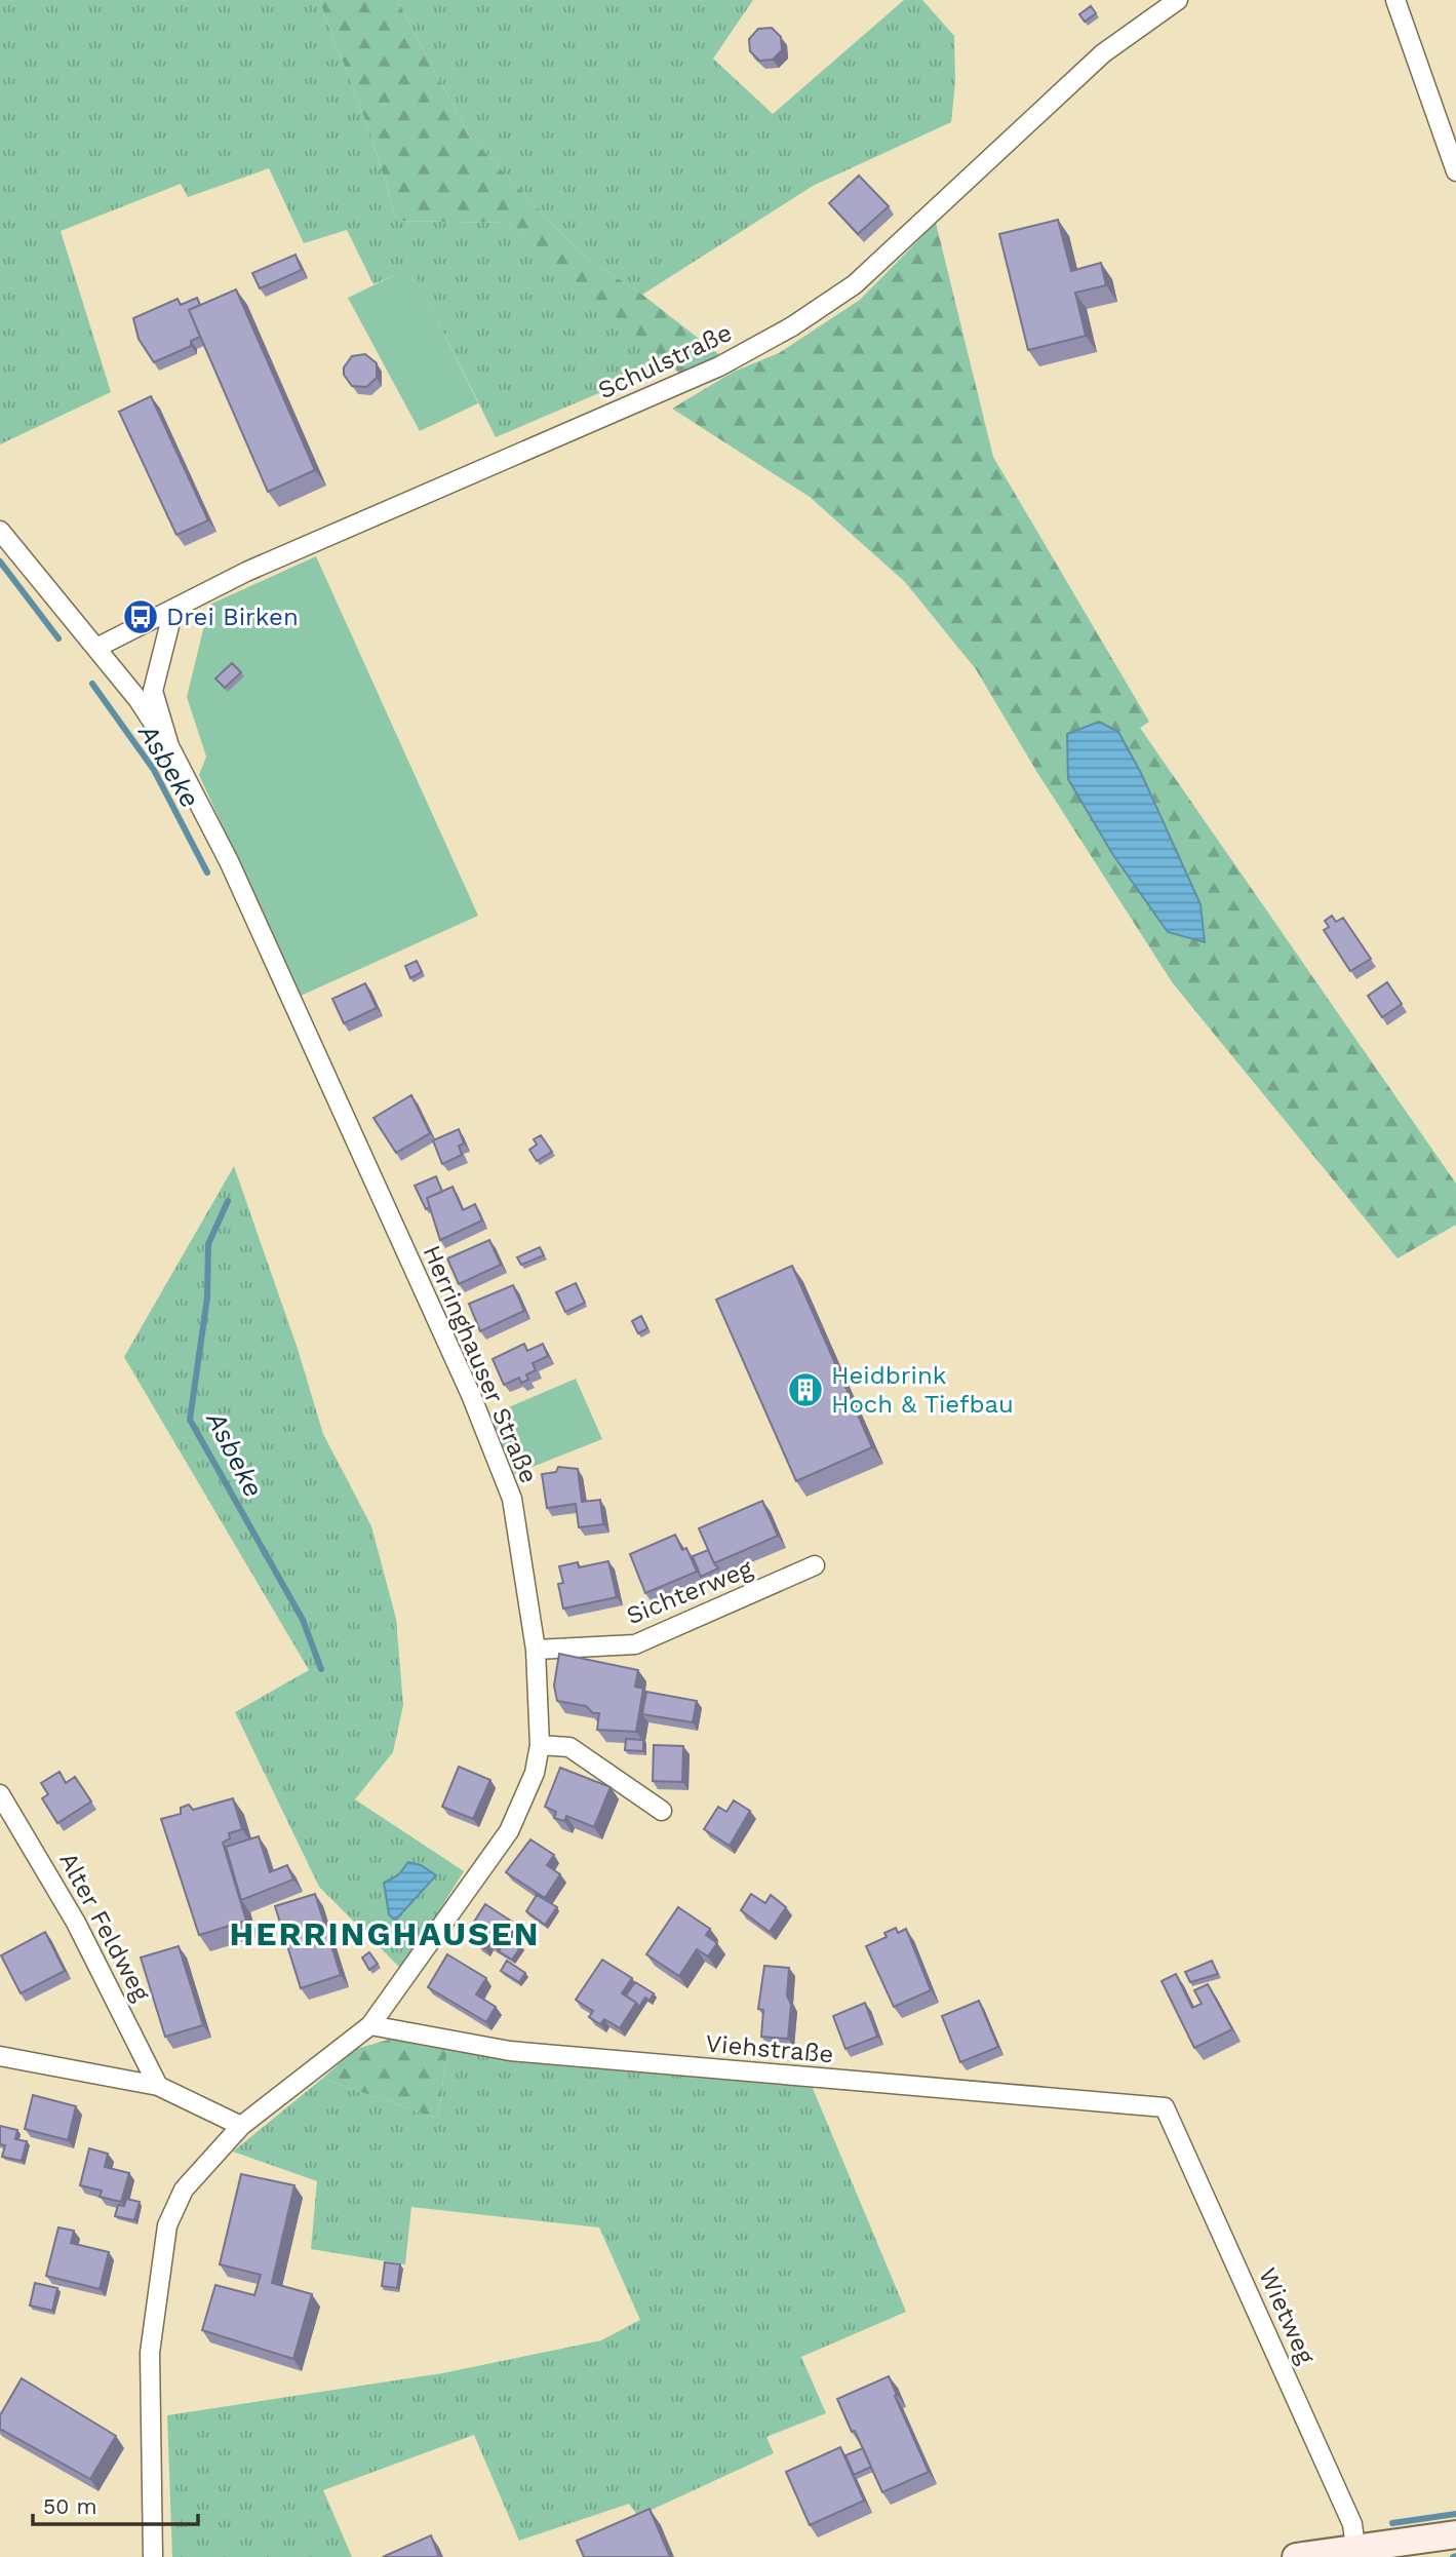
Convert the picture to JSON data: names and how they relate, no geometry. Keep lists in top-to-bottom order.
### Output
{
  "streets": {
    "street": [
      "Schulstraße",
      "Herringhauser Straße",
      "Sichterweg",
      "Alter Feldweg",
      "Viehstraße",
      "Wietweg"
    ]
  },
  "crossings": [
    ["Schulstraße", "Herringhauser Straße"],
    ["Herringhauser Straße", "Sichterweg"],
    ["Herringhauser Straße", "Viehstraße"],
    ["Viehstraße", "Wietweg"]
  ],
  "districts": ["HERRINGHAUSEN"],
  "water": ["Asbeke"],
  "places": {
    "bus stop": ["Drei Birken"],
    "building": ["Heidbrink Hoch & Tiefbau"]
  },
  "scale_bar": "50 m"
}
